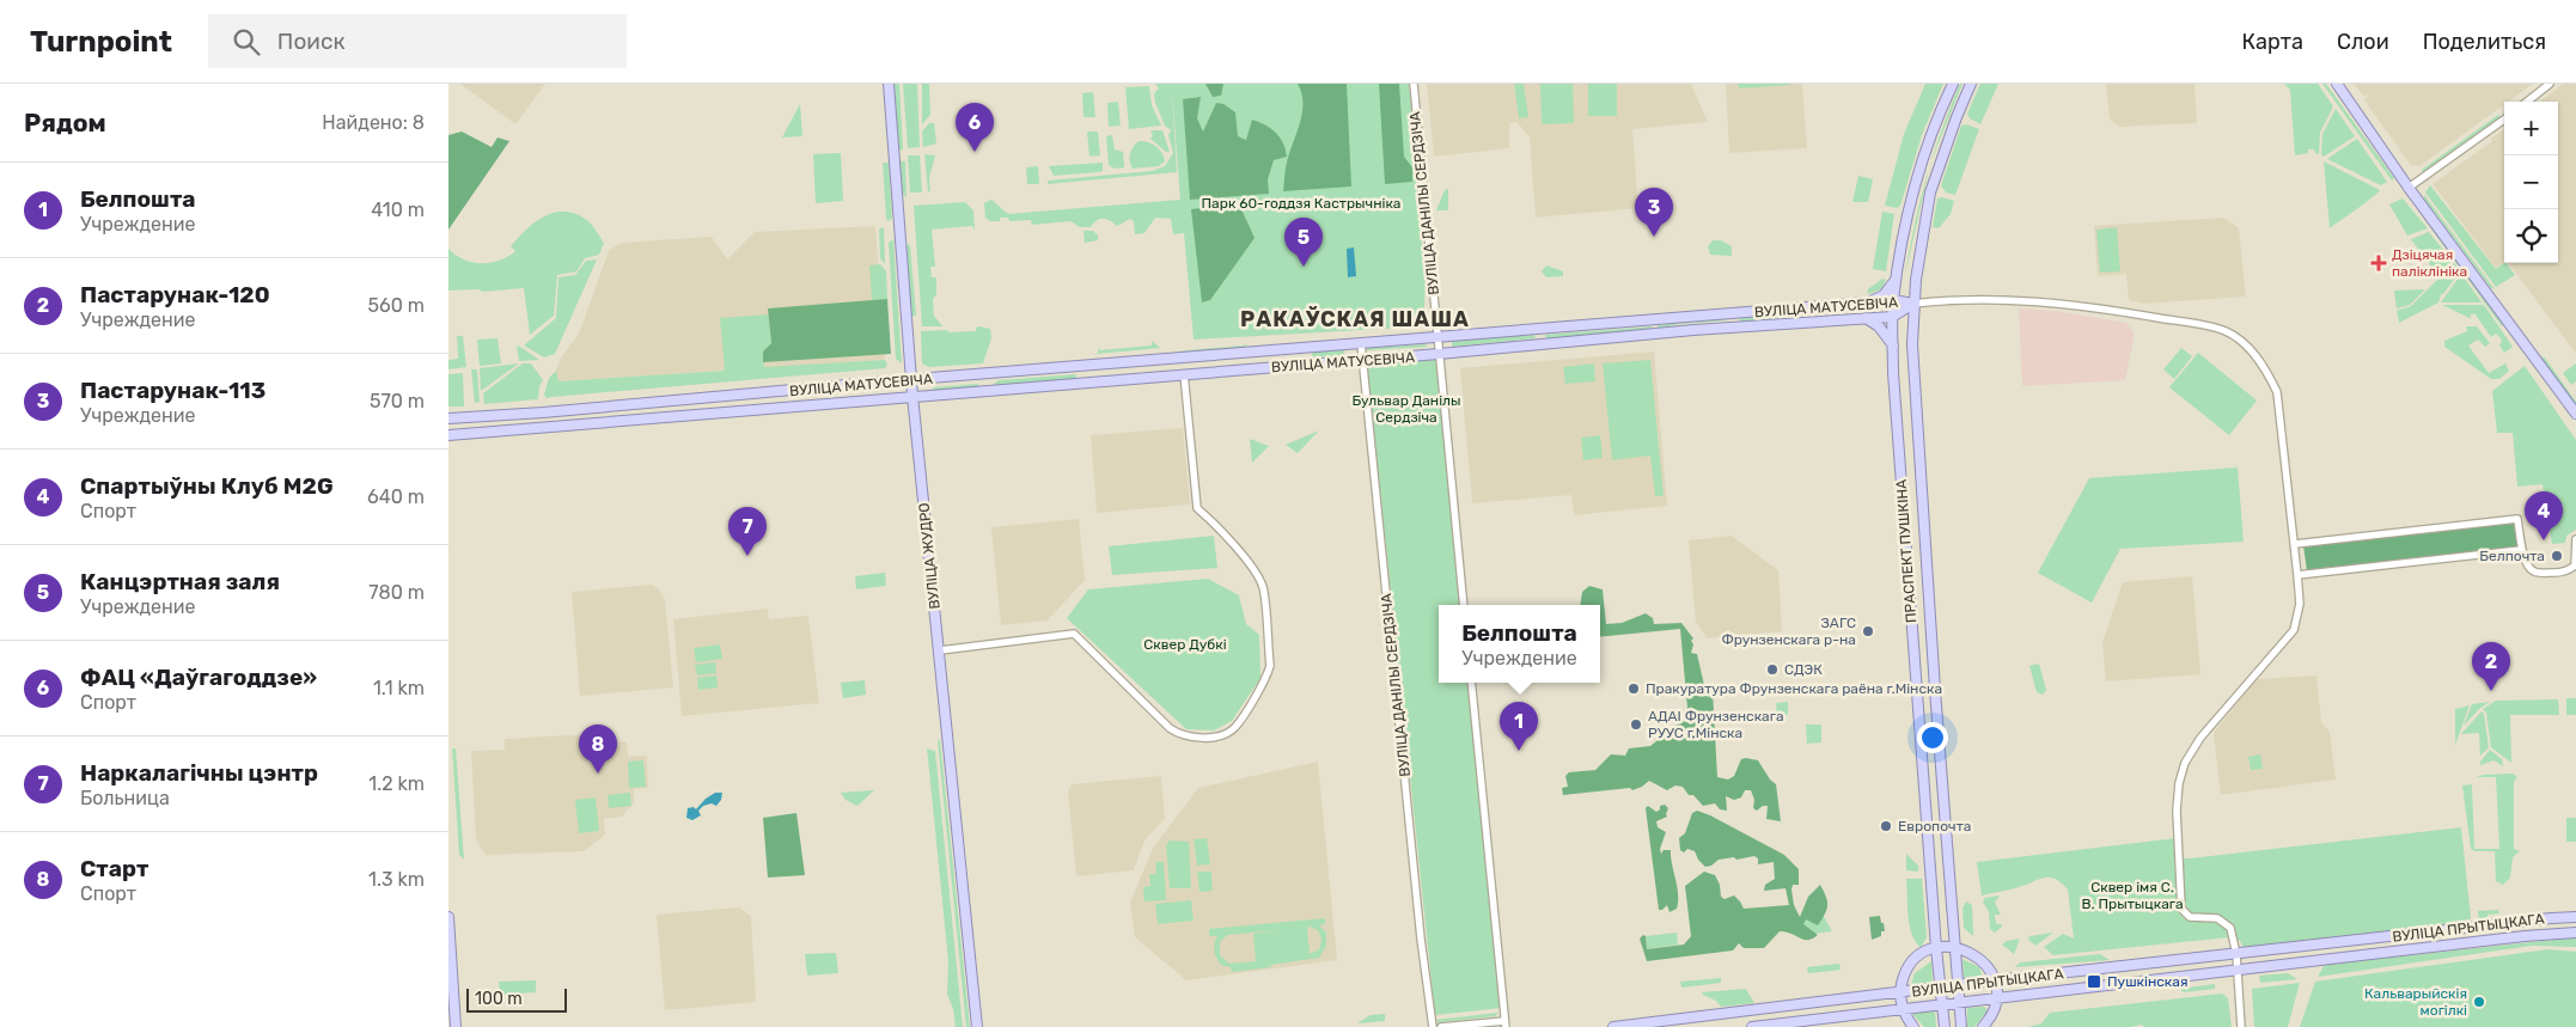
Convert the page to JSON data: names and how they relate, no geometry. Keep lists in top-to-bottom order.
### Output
{
  "streets": {
    "main road": [
      "ВУЛІЦА МАТУСЕВІЧА",
      "ПРАСПЕКТ ПУШКІНА",
      "ВУЛІЦА ЖУДРО",
      "ВУЛІЦА ПРЫТЫЦКАГА"
    ],
    "street": ["ВУЛІЦА ДАНІЛЫ СЕРДЗІЧА"]
  },
  "crossings": [
    ["ВУЛІЦА ДАНІЛЫ СЕРДЗІЧА", "ВУЛІЦА МАТУСЕВІЧА"],
    ["ВУЛІЦА МАТУСЕВІЧА", "ПРАСПЕКТ ПУШКІНА"],
    ["ВУЛІЦА МАТУСЕВІЧА", "ВУЛІЦА ЖУДРО"],
    ["ПРАСПЕКТ ПУШКІНА", "ВУЛІЦА ПРЫТЫЦКАГА"]
  ],
  "districts": ["РАКАЎСКАЯ ШАША"],
  "parks": [
    "Парк 60-годдзя Кастрычніка",
    "Бульвар Данілы Сердзіча",
    "Сквер Дубкі",
    "Сквер імя С. В. Прытыцкага"
  ],
  "places": {
    "health": ["Дзіцячая паліклініка"],
    "other": [
      "Белпочта",
      "ЗАГС Фрунзенскага р-на",
      "СДЭК",
      "Пракуратура Фрунзенскага раёна г.Мінска",
      "АДАІ Фрунзенскага РУУС г.Мінска",
      "Европочта",
      "Кальварыйскія могілкі"
    ],
    "transit": ["Пушкінская"]
  },
  "scale_bar": "100 m",
  "page": {
    "header": "Turnpoint",
    "search": "Поиск",
    "nav": ["Карта", "Слои", "Поделиться"],
    "heading": ["Рядом", "Найдено: 8"],
    "map_buttons": ["+", "−"],
    "pins": [
      "6",
      "3",
      "5",
      "4",
      "7",
      "2",
      "1",
      "8"
    ],
    "list": [
      {
        "mark": "1",
        "name": "Белпошта",
        "note": "Учреждение",
        "value": "410 m"
      },
      {
        "mark": "2",
        "name": "Пастарунак-120",
        "note": "Учреждение",
        "value": "560 m"
      },
      {
        "mark": "3",
        "name": "Пастарунак-113",
        "note": "Учреждение",
        "value": "570 m"
      },
      {
        "mark": "4",
        "name": "Спартыўны Клуб M2G",
        "note": "Спорт",
        "value": "640 m"
      },
      {
        "mark": "5",
        "name": "Канцэртная заля",
        "note": "Учреждение",
        "value": "780 m"
      },
      {
        "mark": "6",
        "name": "ФАЦ «Даўгагоддзе»",
        "note": "Спорт",
        "value": "1.1 km"
      },
      {
        "mark": "7",
        "name": "Наркалагічны цэнтр",
        "note": "Больница",
        "value": "1.2 km"
      },
      {
        "mark": "8",
        "name": "Старт",
        "note": "Спорт",
        "value": "1.3 km"
      }
    ],
    "popup": ["Белпошта", "Учреждение"],
    "scale": "100 m"
  }
}
